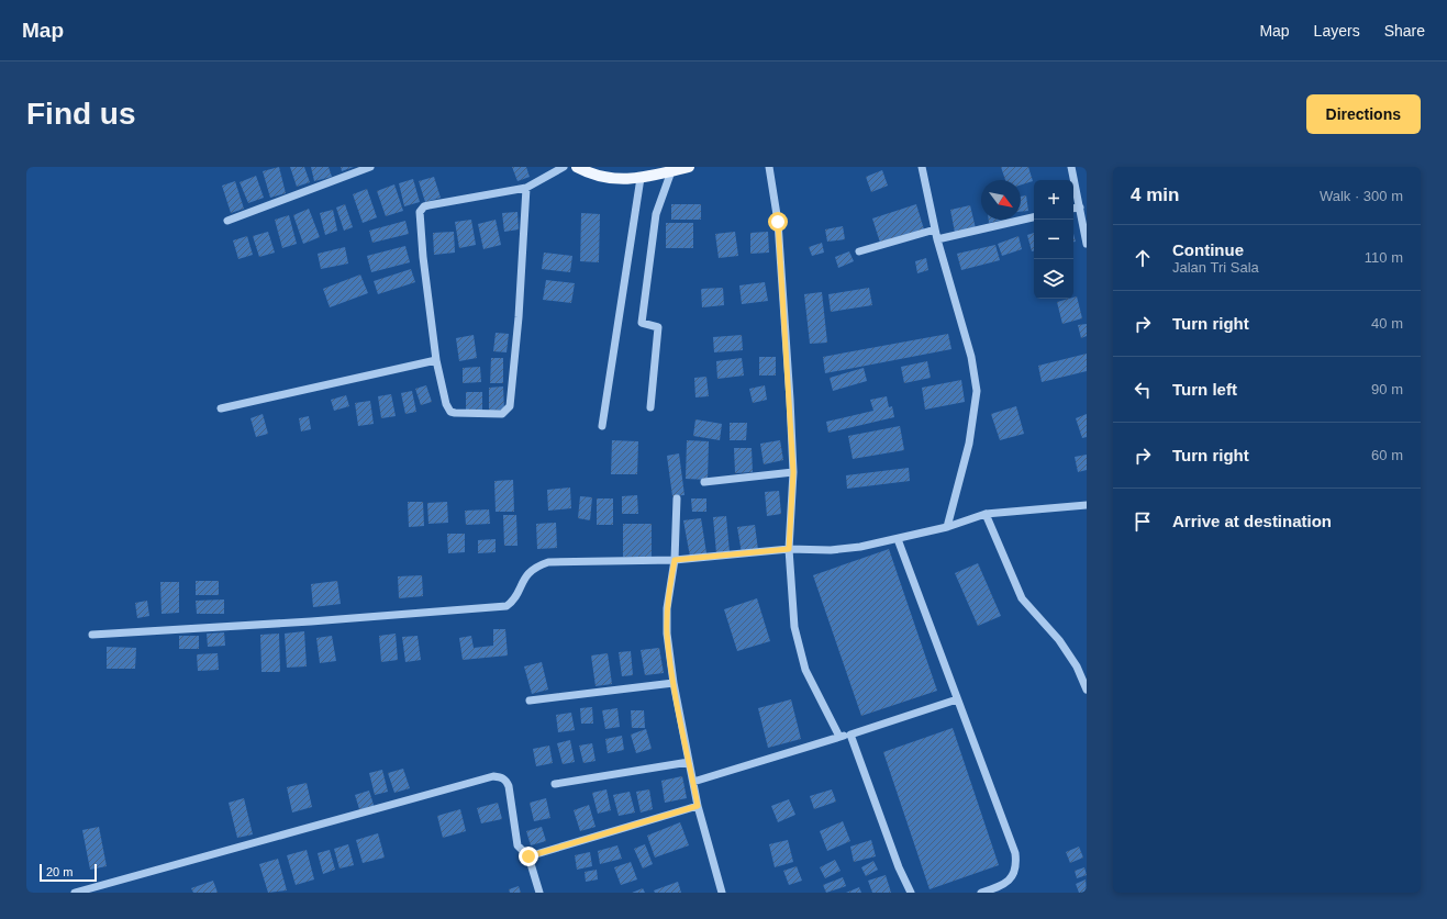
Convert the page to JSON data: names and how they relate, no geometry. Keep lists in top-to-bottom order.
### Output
{
  "scale_bar": "20 m",
  "north": "bottom right",
  "page": {
    "header": "Map",
    "nav": ["Map", "Layers", "Share"],
    "buttons": "Directions",
    "title": "Find us",
    "heading": ["4 min", "Walk · 300 m"],
    "map_buttons": ["+", "−"],
    "list": [
      ["Continue", "Jalan Tri Sala", "110 m"],
      ["Turn right", "40 m"],
      ["Turn left", "90 m"],
      ["Turn right", "60 m"],
      "Arrive at destination"
    ],
    "scale": "20 m"
  }
}
